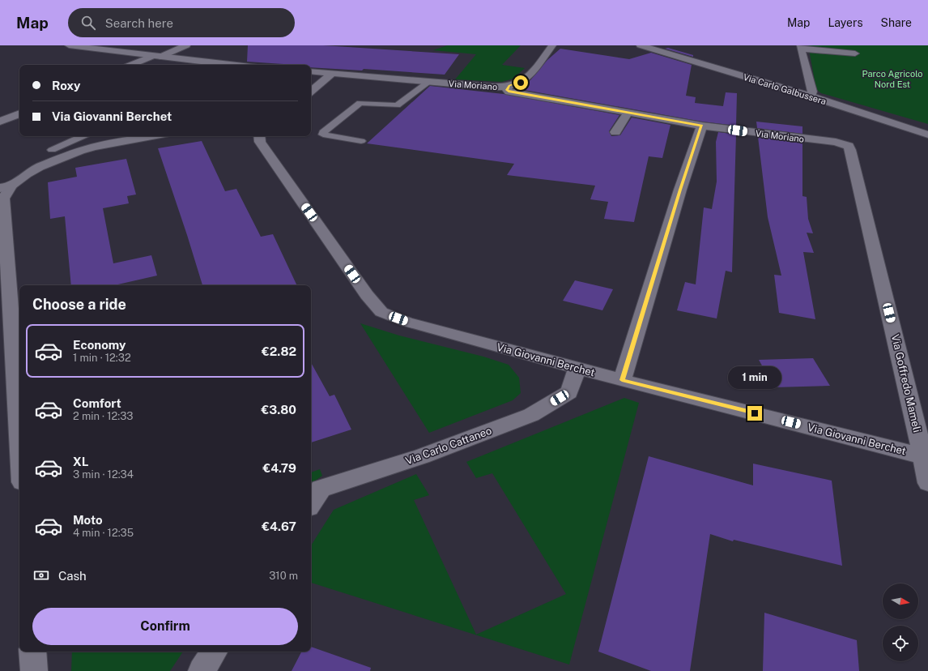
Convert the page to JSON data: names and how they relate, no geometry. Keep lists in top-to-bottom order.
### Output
{
  "streets": {
    "street": [
      "Via Moriano",
      "Via Carlo Galbussera",
      "Via Giovanni Berchet",
      "Via Goffredo Mameli",
      "Via Carlo Cattaneo"
    ]
  },
  "crossings": [
    ["Via Moriano", "Via Goffredo Mameli"],
    ["Via Giovanni Berchet", "Via Goffredo Mameli"],
    ["Via Giovanni Berchet", "Via Carlo Cattaneo"]
  ],
  "parks": ["Parco Agricolo Nord Est"],
  "north": "right",
  "page": {
    "header": "Map",
    "search": "Search here",
    "nav": ["Map", "Layers", "Share"],
    "banner": ["Roxy", "Via Giovanni Berchet"],
    "heading": "Choose a ride",
    "list": [
      {
        "name": "Economy",
        "note": "1 min · 12:32",
        "value": "€2.82"
      },
      {
        "name": "Comfort",
        "note": "2 min · 12:33",
        "value": "€3.80"
      },
      {
        "name": "XL",
        "note": "3 min · 12:34",
        "value": "€4.79"
      },
      {
        "name": "Moto",
        "note": "4 min · 12:35",
        "value": "€4.67"
      }
    ],
    "bubble": "1 min",
    "pay": ["Cash", "310 m"],
    "buttons": "Confirm"
  }
}
